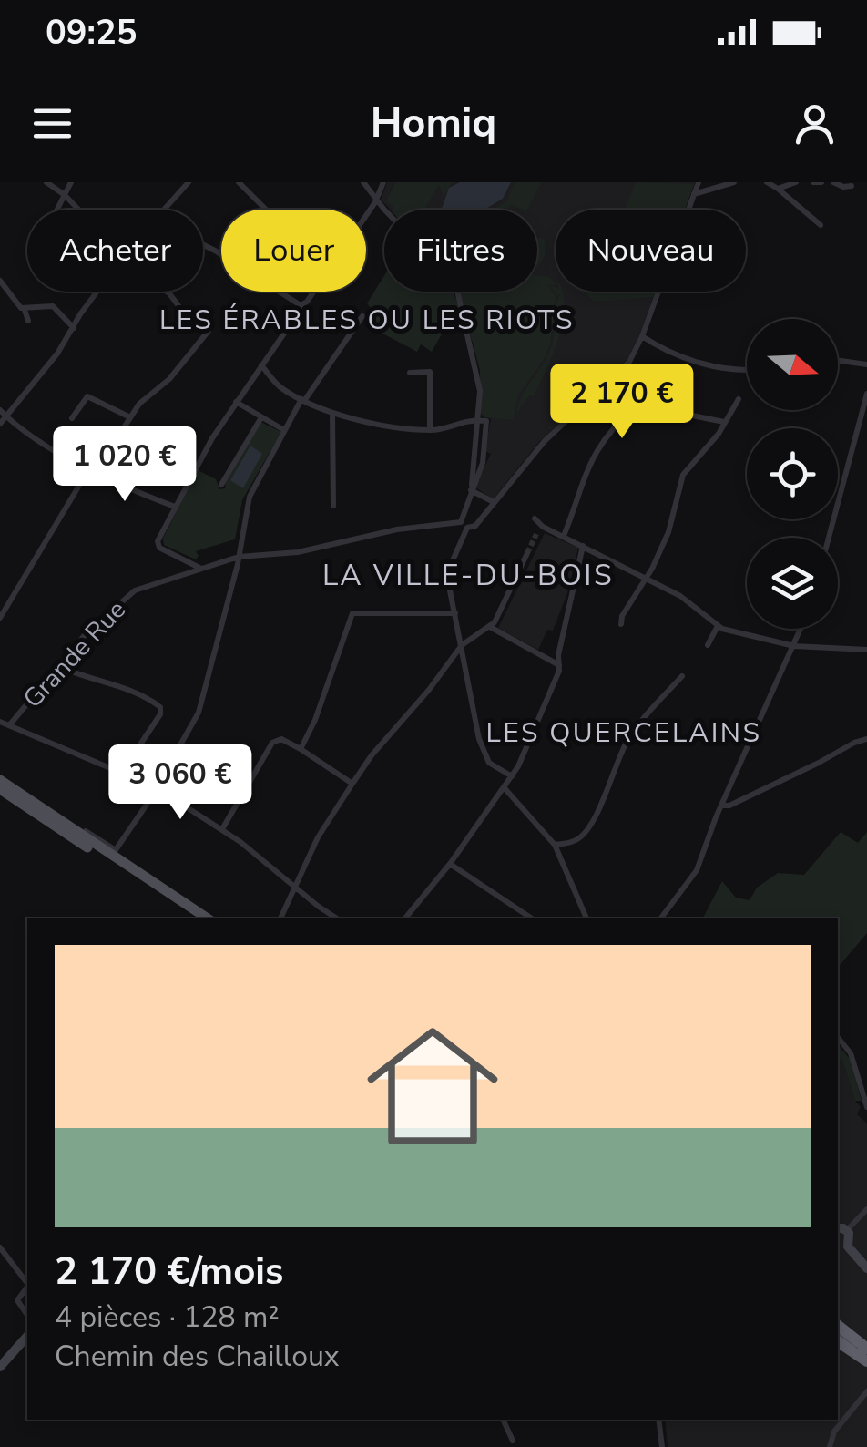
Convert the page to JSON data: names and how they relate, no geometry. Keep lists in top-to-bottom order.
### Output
{
  "streets": {
    "street": ["Grande Rue"]
  },
  "districts": ["LES ÉRABLES OU LES RIOTS", "LA VILLE-DU-BOIS", "LES QUERCELAINS"],
  "north": "right",
  "page": {
    "status": "09:25",
    "header": "Homiq",
    "chip": [
      "Acheter",
      "Louer",
      "Filtres",
      "Nouveau"
    ],
    "price": ["2 170 €", "1 020 €", "3 060 €"],
    "list": [
      {
        "name": "2 170 €/mois",
        "note": "4 pièces · 128 m² · Chemin des Chailloux"
      }
    ]
  }
}
